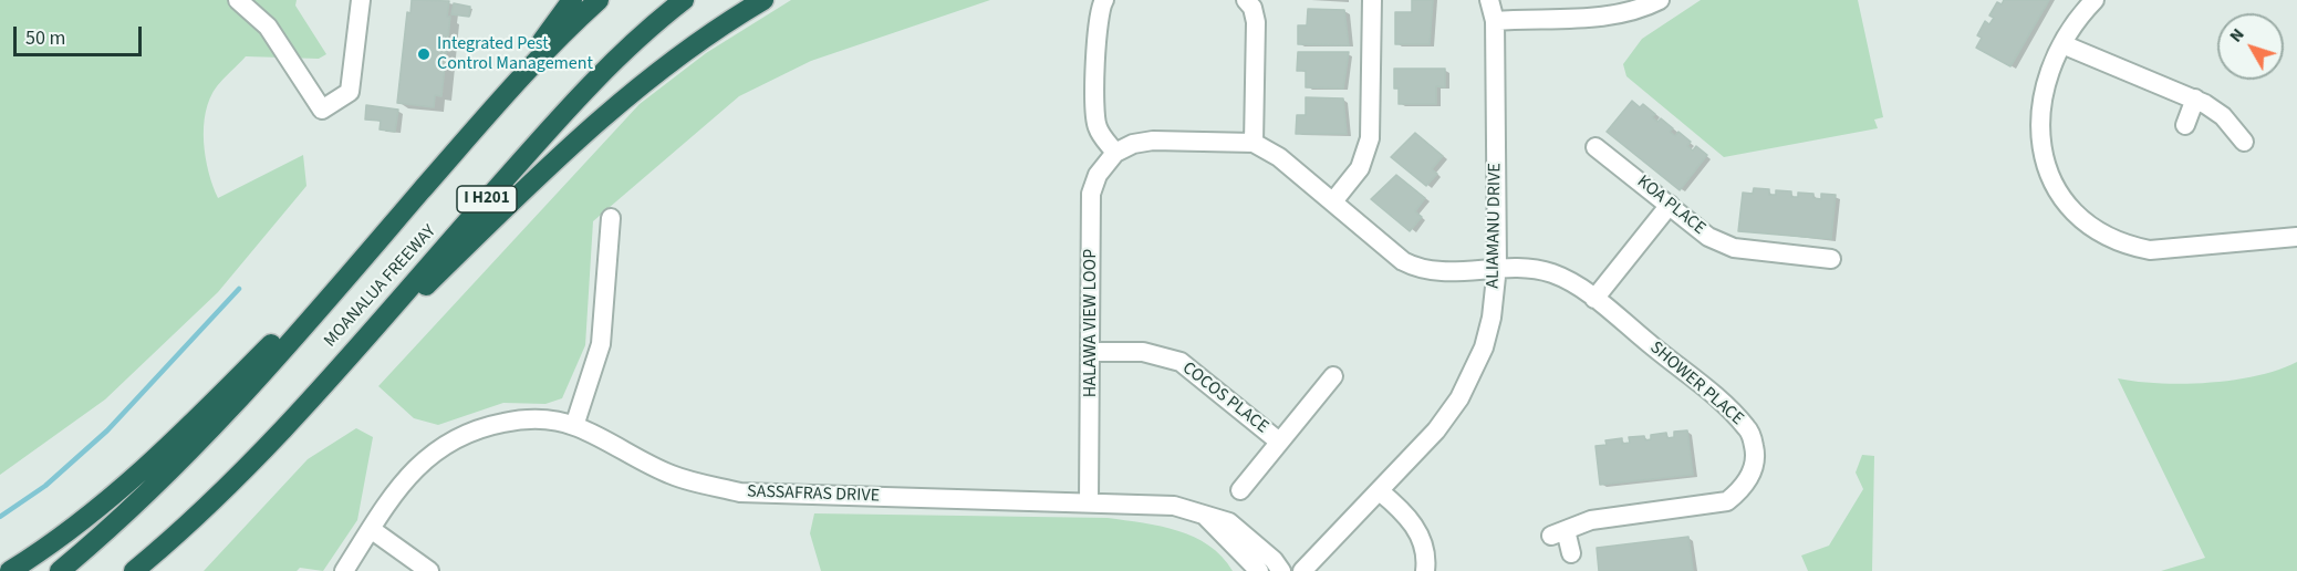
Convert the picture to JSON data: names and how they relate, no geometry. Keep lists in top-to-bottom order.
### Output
{
  "streets": {
    "highway": ["I H201", "MOANALUA FREEWAY"],
    "street": [
      "KOA PLACE",
      "ALIAMANU DRIVE",
      "HALAWA VIEW LOOP",
      "SHOWER PLACE",
      "COCOS PLACE",
      "SASSAFRAS DRIVE"
    ]
  },
  "crossings": [
    ["ALIAMANU DRIVE", "SHOWER PLACE"],
    ["HALAWA VIEW LOOP", "COCOS PLACE"],
    ["HALAWA VIEW LOOP", "SASSAFRAS DRIVE"]
  ],
  "places": ["Integrated Pest Control Management"],
  "scale_bar": "50 m",
  "north": "top left"
}
